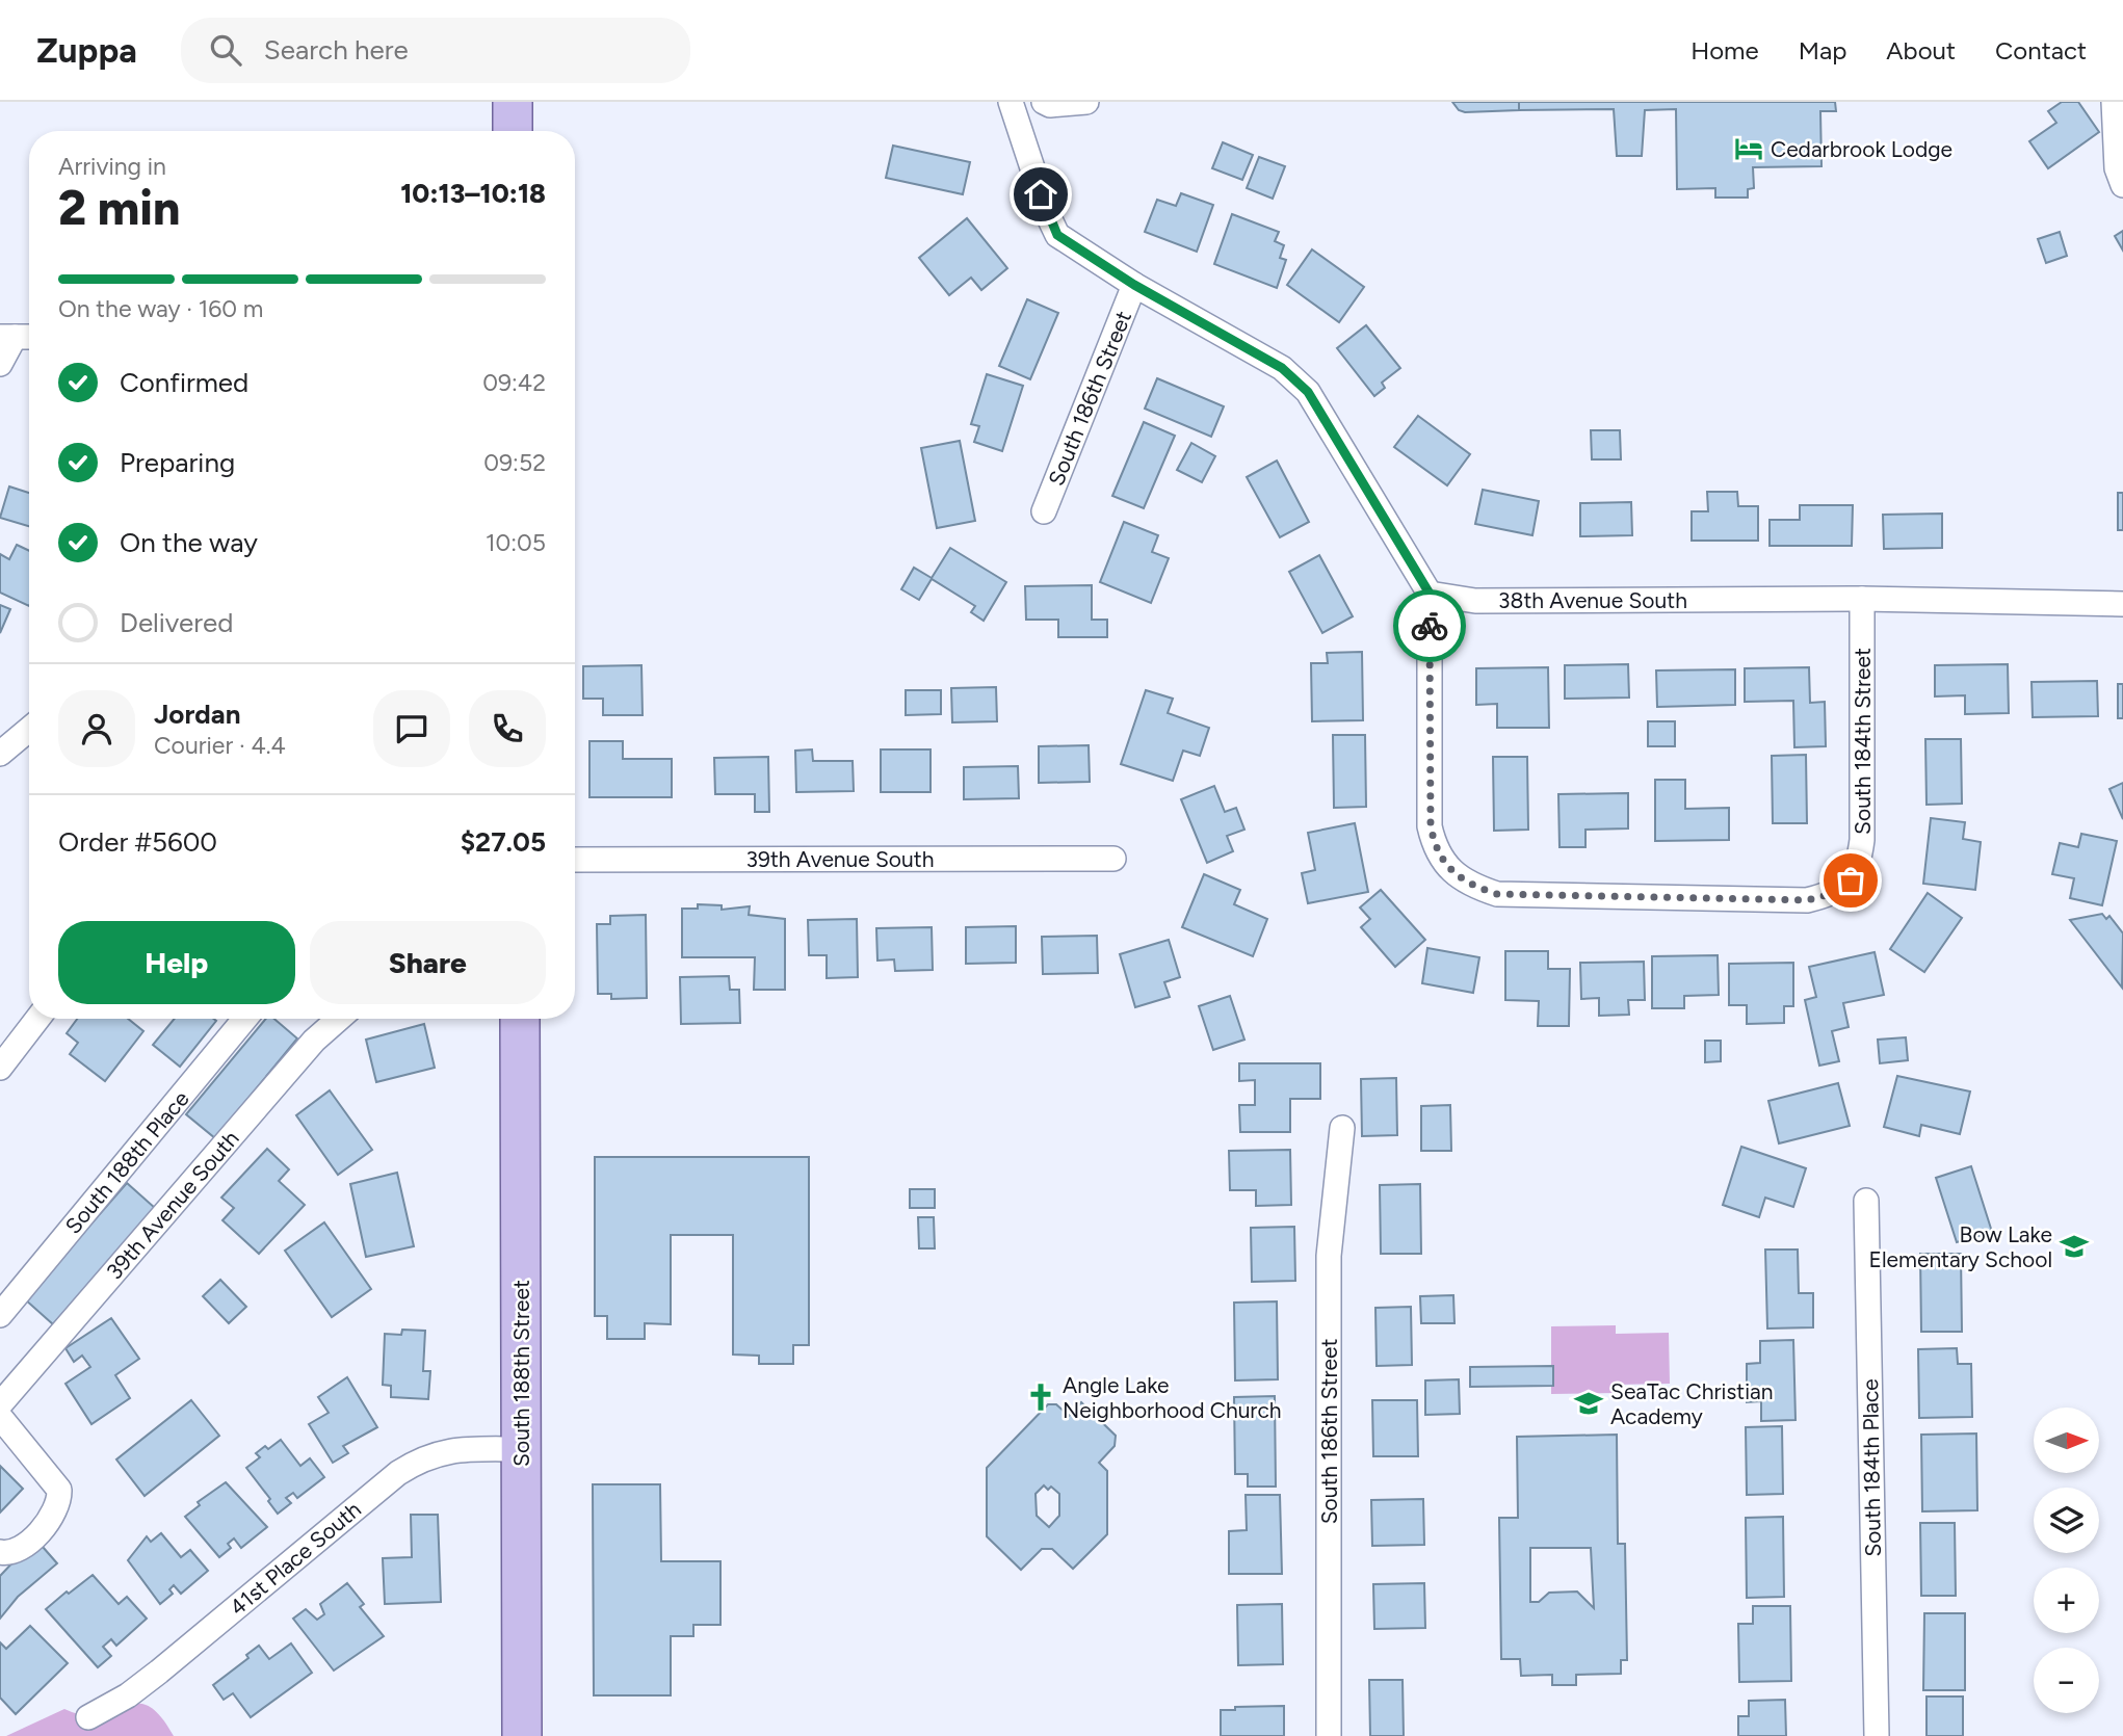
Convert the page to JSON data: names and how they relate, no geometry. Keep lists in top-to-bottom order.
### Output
{
  "streets": {
    "main road": ["South 188th Street"],
    "street": [
      "South 186th Street",
      "38th Avenue South",
      "South 184th Street",
      "39th Avenue South",
      "South 188th Place",
      "South 184th Place",
      "41st Place South"
    ]
  },
  "crossings": [
    ["38th Avenue South", "South 184th Street"],
    ["South 188th Street", "41st Place South"]
  ],
  "places": {
    "hotel": ["Cedarbrook Lodge"],
    "school or university": ["Bow Lake Elementary School", "SeaTac Christian Academy"],
    "church": ["Angle Lake Neighborhood Church"]
  },
  "north": "right",
  "page": {
    "header": "Zuppa",
    "search": "Search here",
    "nav": [
      "Home",
      "Map",
      "About",
      "Contact"
    ],
    "heading": ["2 min", "Arriving in", "10:13–10:18"],
    "panel": [
      "Jordan",
      "Courier · 4.4",
      "Order #5600",
      "$27.05"
    ],
    "bar": "On the way · 160 m",
    "list": [
      ["Confirmed", "09:42"],
      ["Preparing", "09:52"],
      ["On the way", "10:05"],
      "Delivered"
    ],
    "buttons": ["Help", "Share"],
    "map_buttons": ["+", "−"]
  }
}
